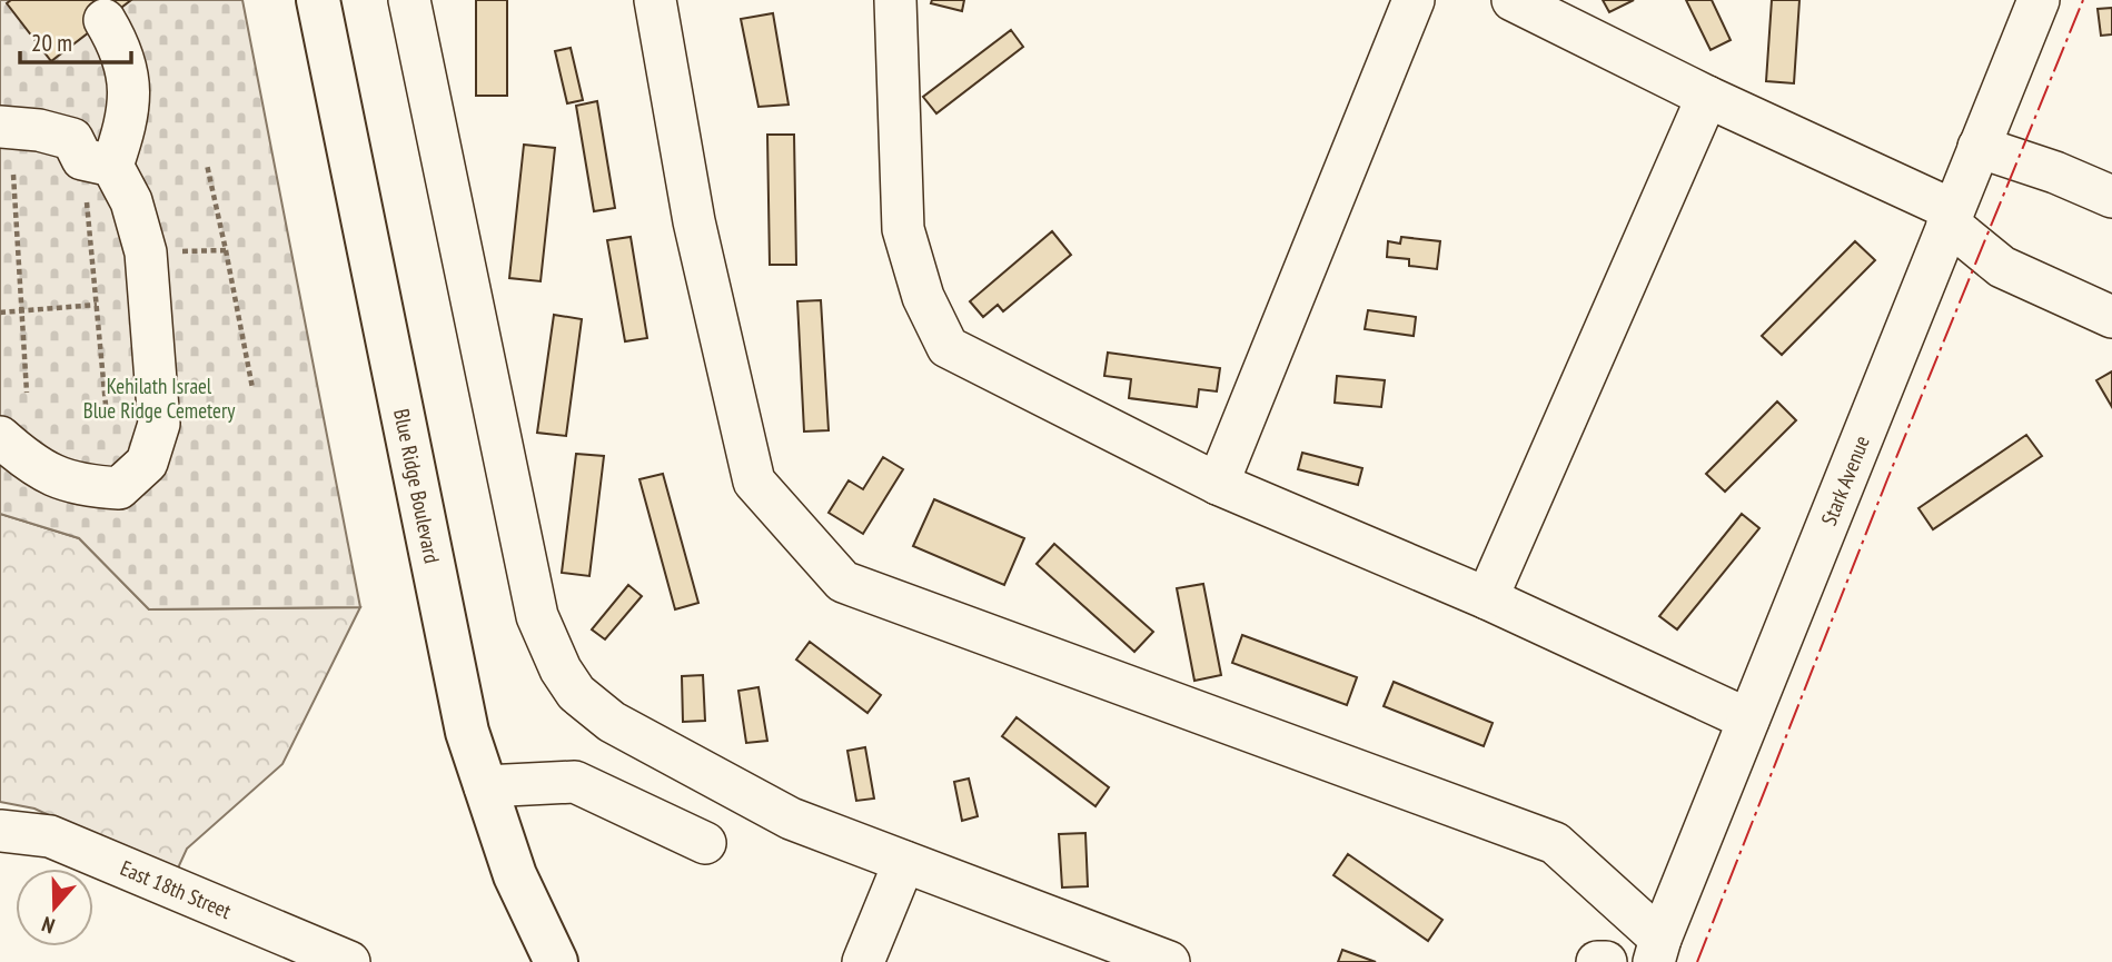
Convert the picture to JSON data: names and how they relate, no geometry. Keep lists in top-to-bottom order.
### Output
{
  "streets": {
    "main road": ["Blue Ridge Boulevard"],
    "street": ["Stark Avenue", "East 18th Street"]
  },
  "parks": ["Kehilath Israel Blue Ridge Cemetery"],
  "scale_bar": "20 m",
  "north": "bottom"
}
